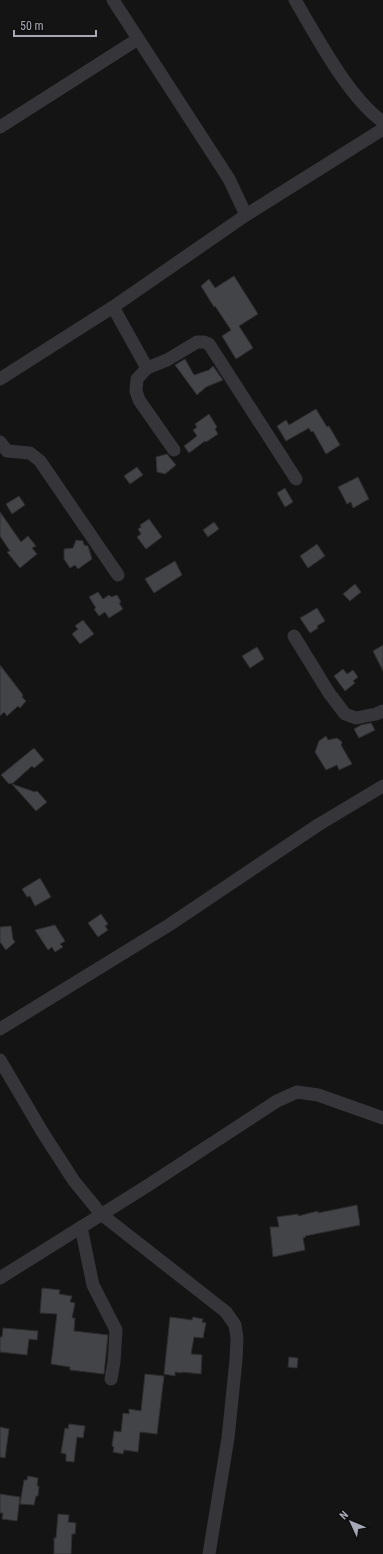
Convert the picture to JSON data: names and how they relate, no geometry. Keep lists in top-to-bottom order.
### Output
{
  "scale_bar": "50 m",
  "north": "top left"
}
